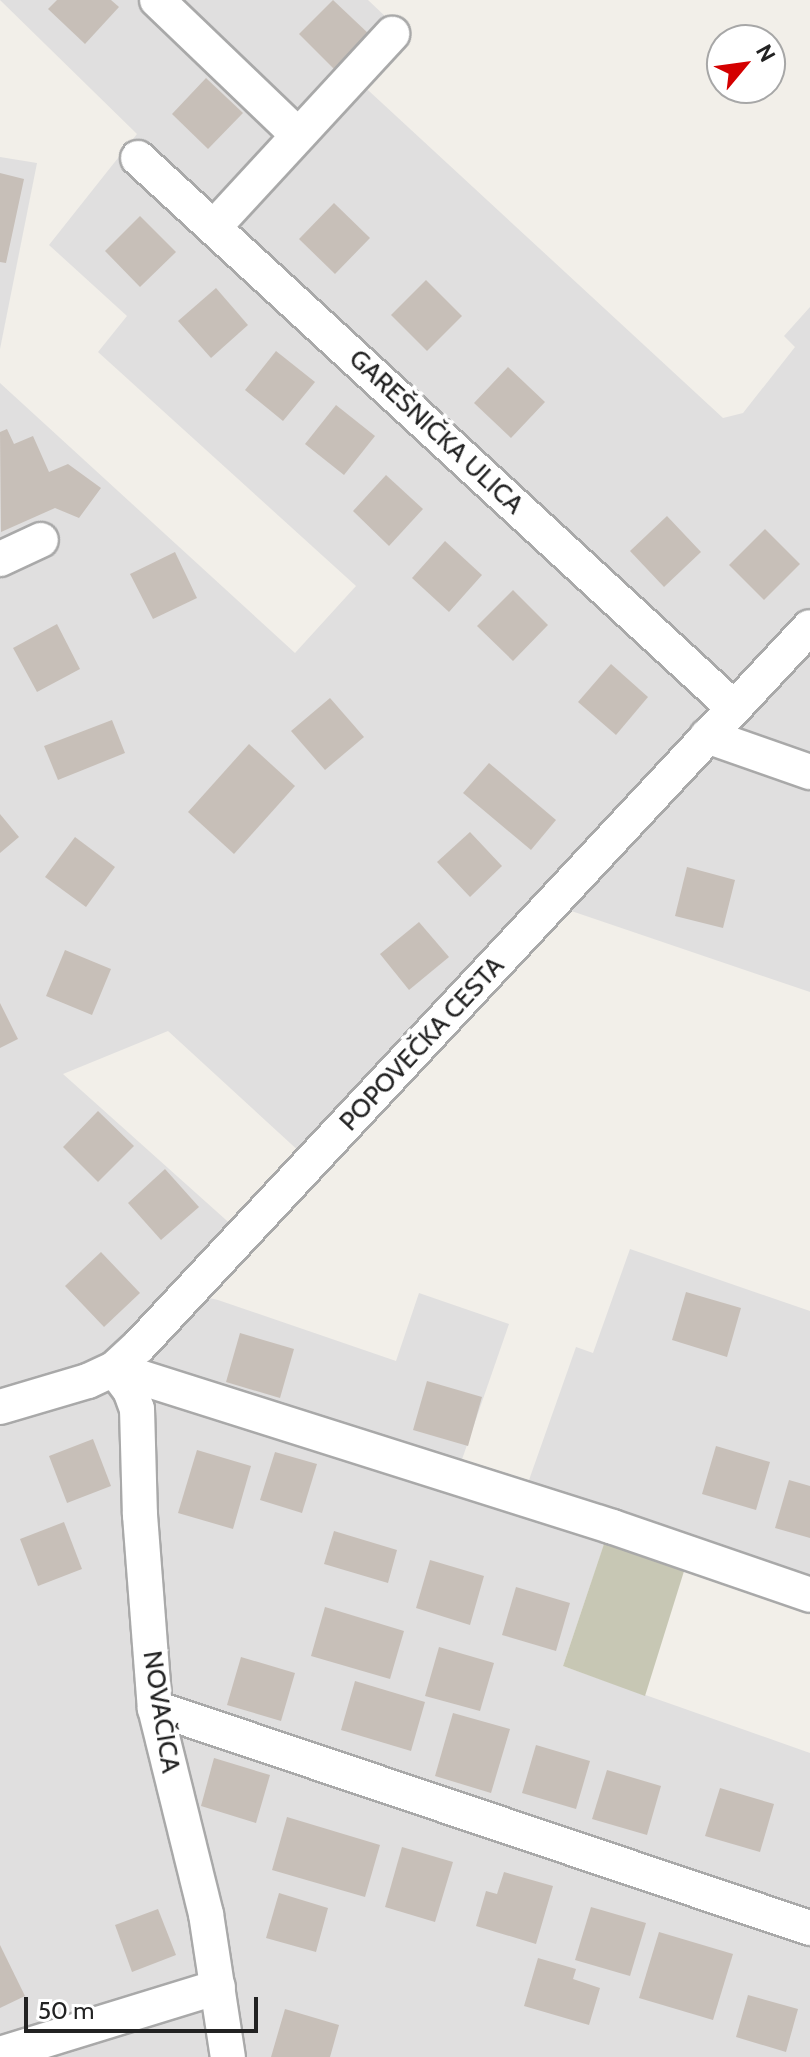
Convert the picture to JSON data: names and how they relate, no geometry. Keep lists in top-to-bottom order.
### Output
{
  "streets": {
    "street": ["GAREŠNIČKA ULICA", "POPOVEČKA CESTA", "NOVAČICA"]
  },
  "crossings": [
    ["GAREŠNIČKA ULICA", "POPOVEČKA CESTA"],
    ["POPOVEČKA CESTA", "NOVAČICA"]
  ],
  "scale_bar": "50 m",
  "north": "top right"
}
